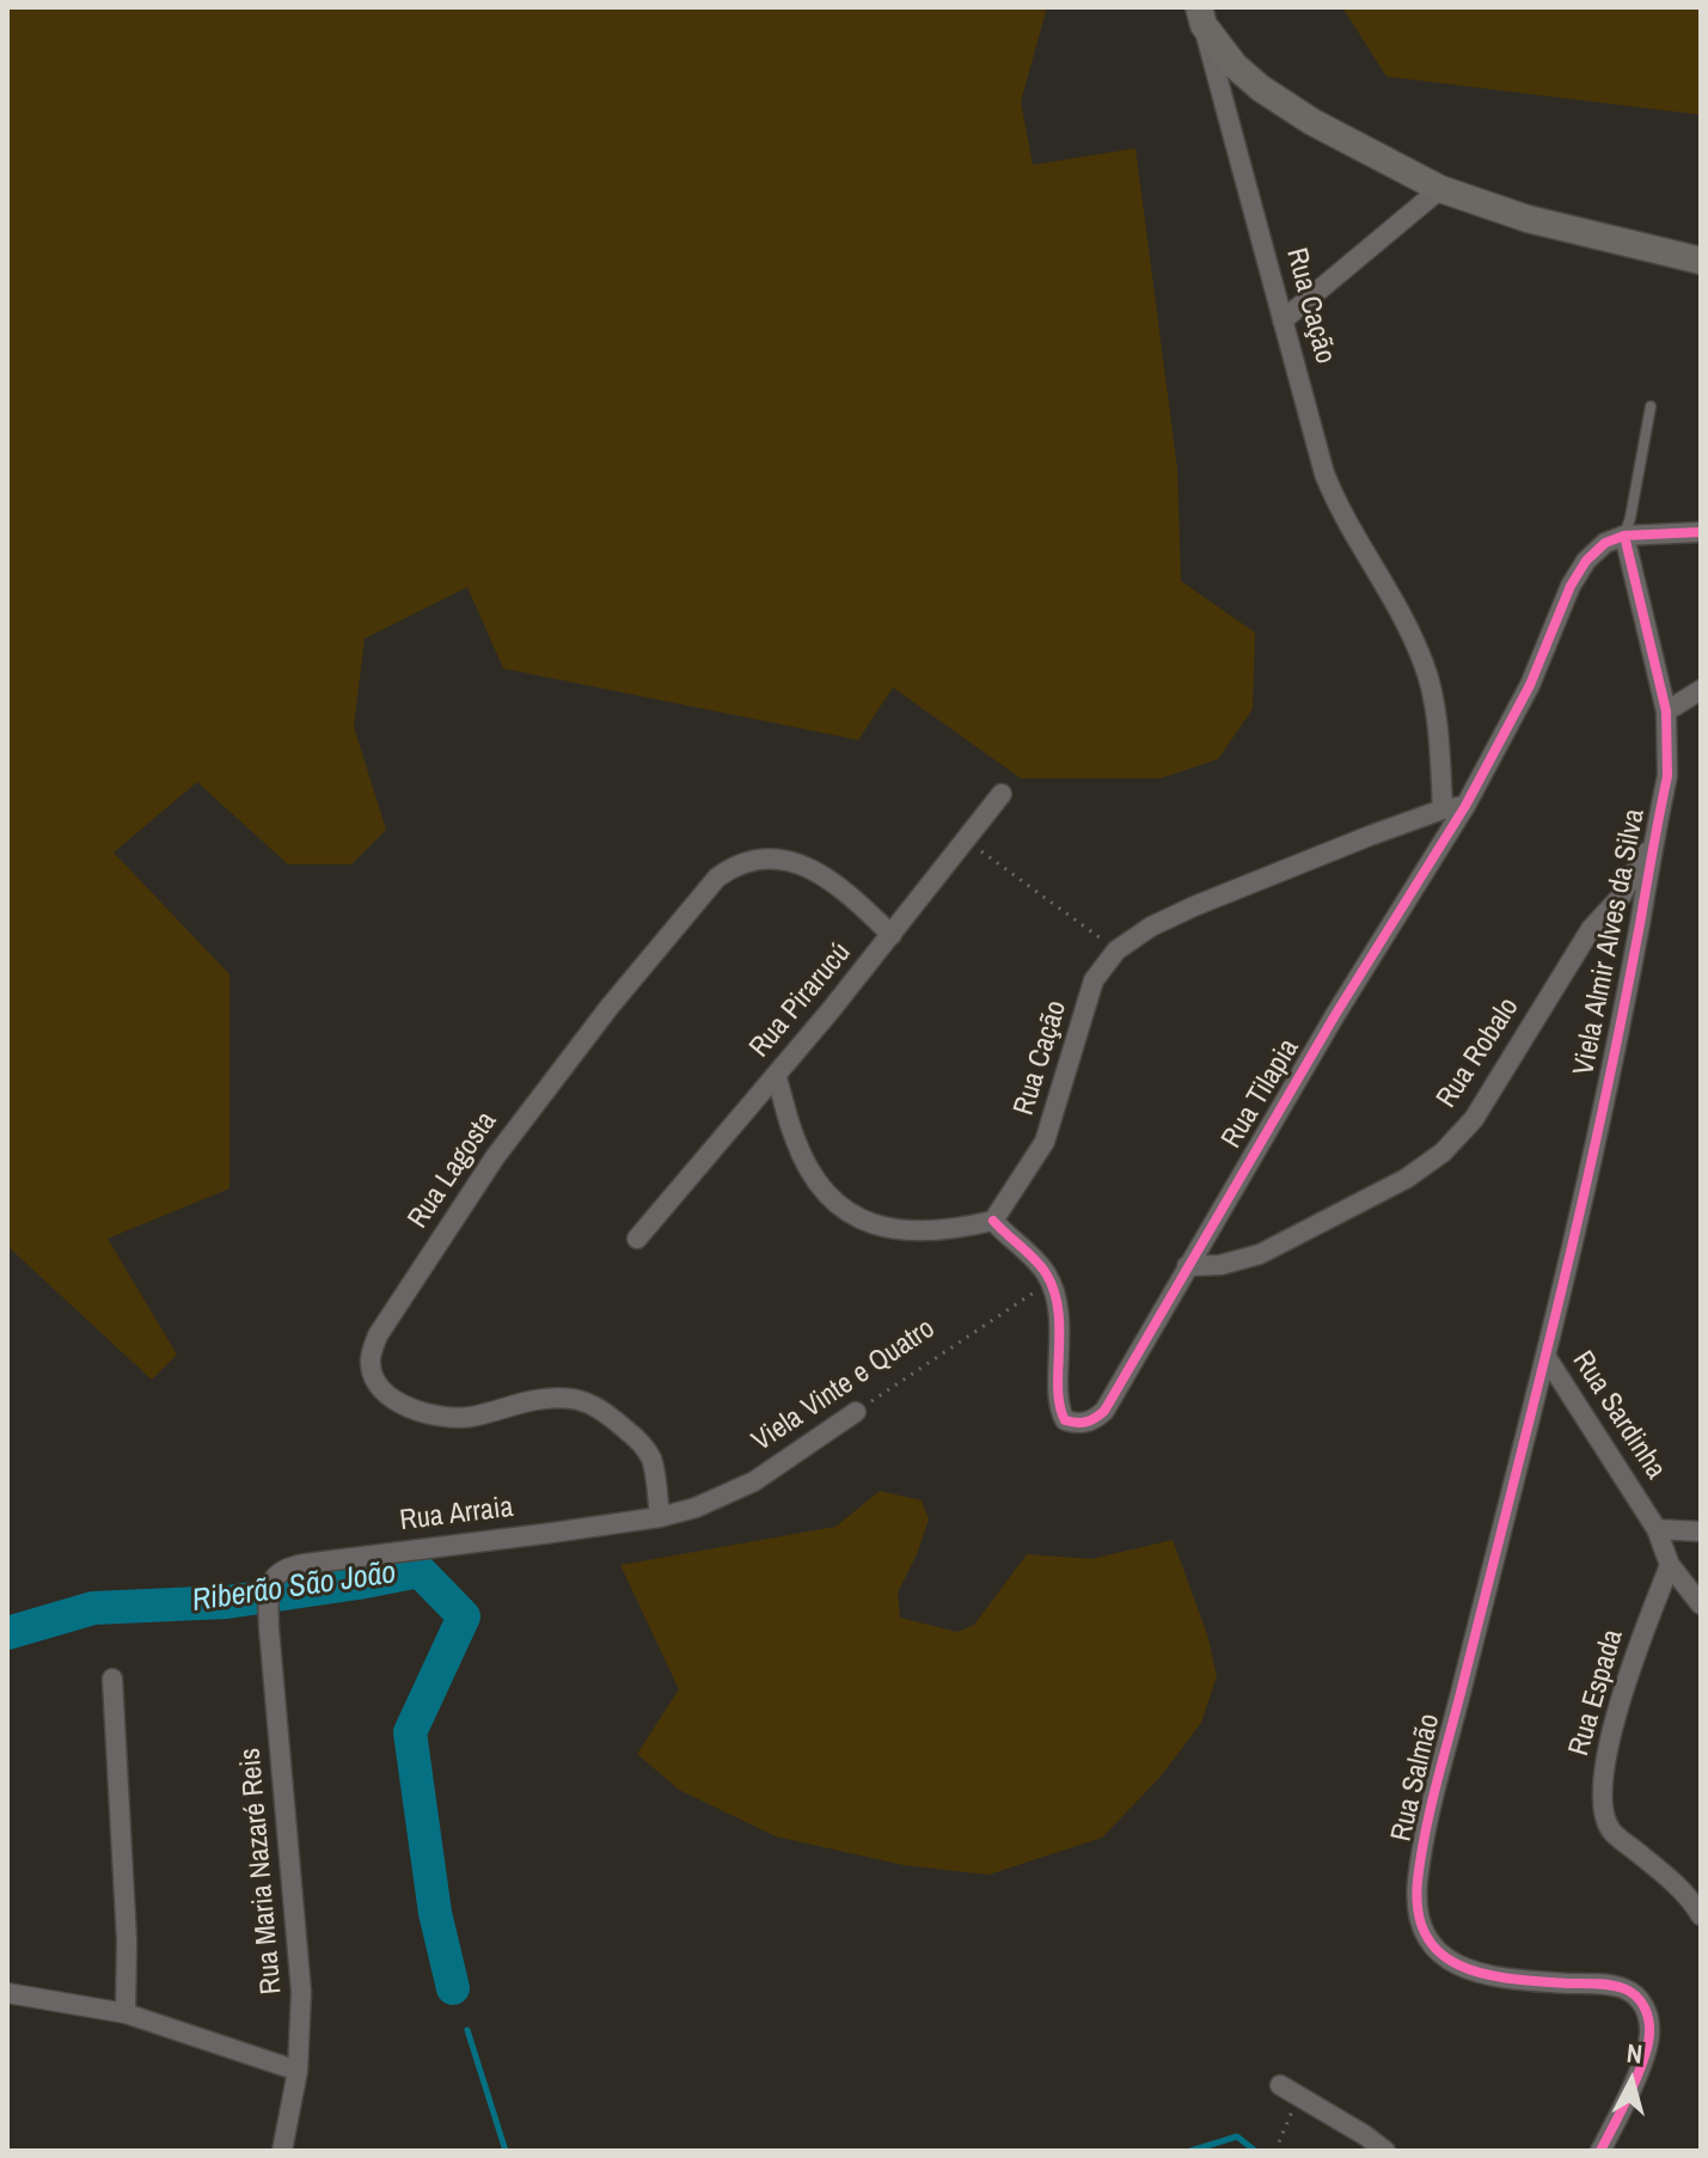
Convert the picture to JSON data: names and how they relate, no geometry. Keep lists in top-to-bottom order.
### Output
{
  "streets": {
    "street": [
      "Rua Cação",
      "Viela Almir Alves da Silva",
      "Rua Pirarucú",
      "Rua Robalo",
      "Rua Tilapia",
      "Rua Lagosta",
      "Viela Vinte e Quatro",
      "Rua Sardinha",
      "Rua Arraia",
      "Rua Espada",
      "Rua Salmão",
      "Rua Maria Nazaré Reis"
    ]
  },
  "crossings": [
    ["Rua Cação", "Rua Tilapia"],
    ["Viela Almir Alves da Silva", "Rua Robalo"],
    ["Viela Almir Alves da Silva", "Rua Tilapia"],
    ["Viela Almir Alves da Silva", "Rua Sardinha"],
    ["Viela Almir Alves da Silva", "Rua Salmão"],
    ["Rua Pirarucú", "Rua Lagosta"],
    ["Rua Robalo", "Rua Tilapia"],
    ["Rua Tilapia", "Viela Vinte e Quatro"],
    ["Rua Lagosta", "Viela Vinte e Quatro"],
    ["Rua Lagosta", "Rua Arraia"],
    ["Viela Vinte e Quatro", "Rua Arraia"],
    ["Rua Sardinha", "Rua Espada"],
    ["Rua Sardinha", "Rua Salmão"],
    ["Rua Arraia", "Rua Maria Nazaré Reis"]
  ],
  "water": ["Riberão São João"],
  "north": "top"
}
